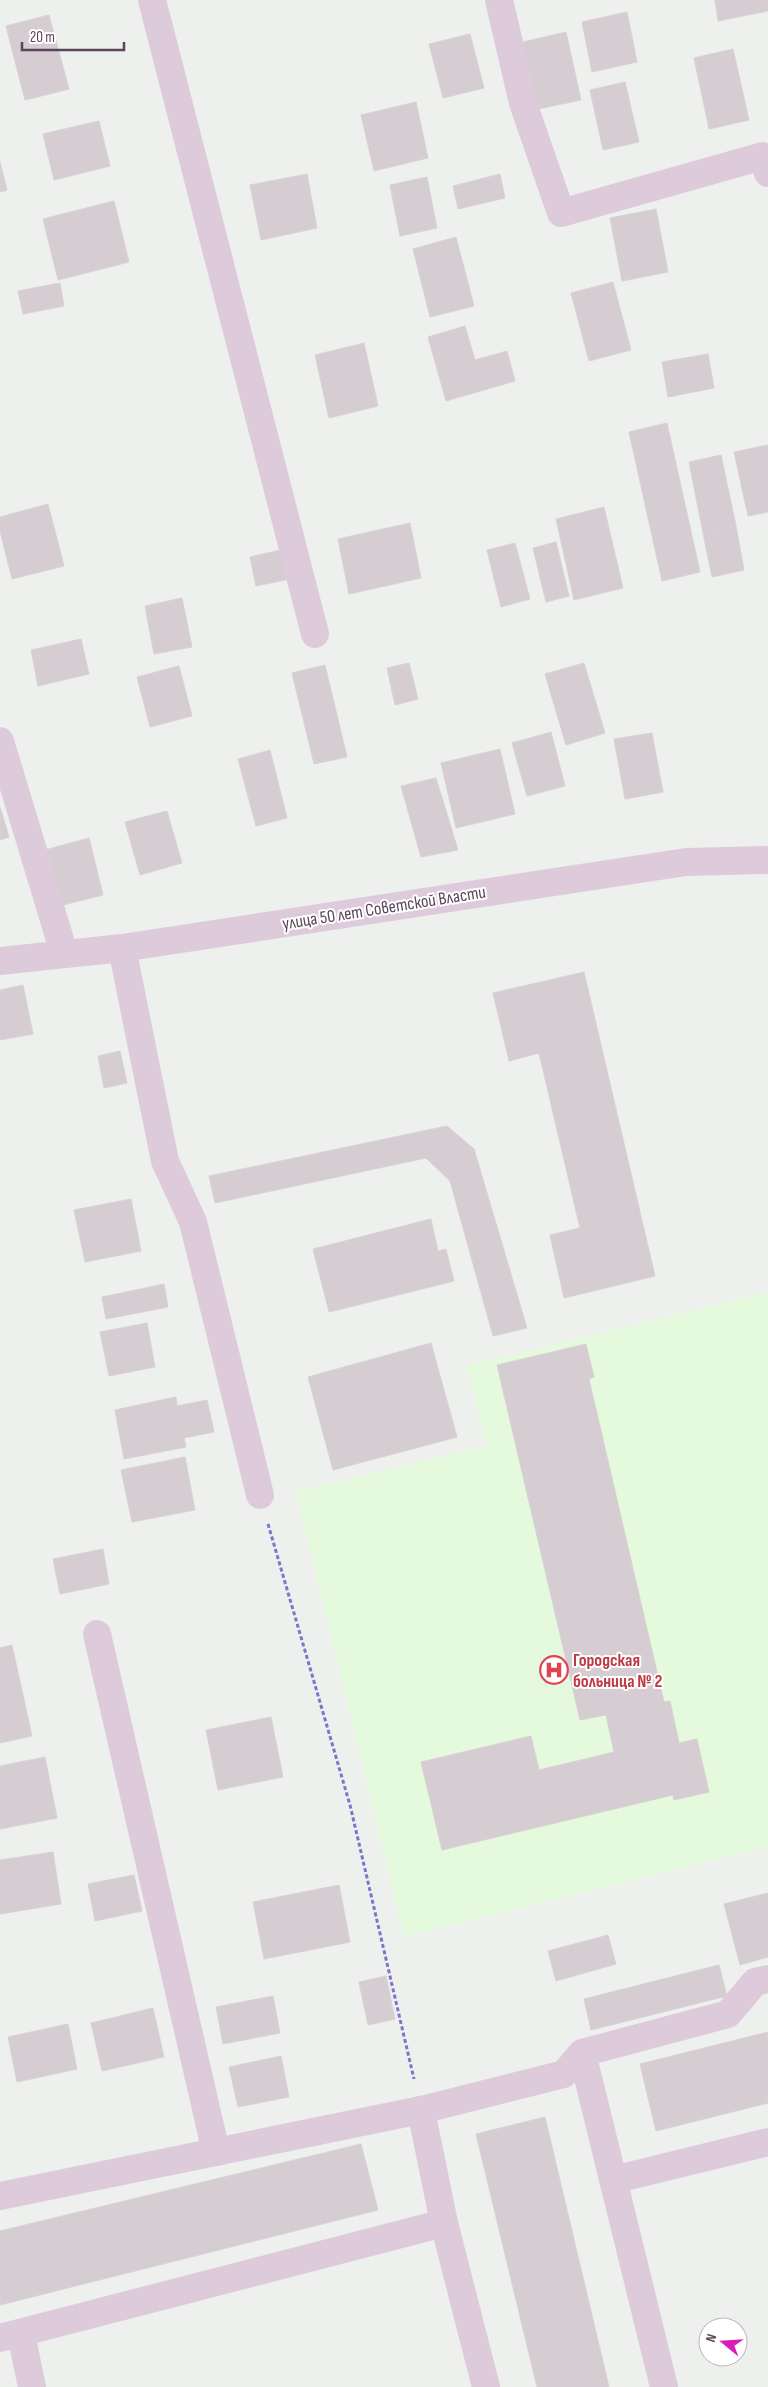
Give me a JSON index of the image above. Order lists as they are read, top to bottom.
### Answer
{
  "streets": {
    "street": ["улица 50 лет Советской Власти"]
  },
  "places": {
    "hospital": ["Городская больница № 2"]
  },
  "scale_bar": "20 m",
  "north": "left"
}
